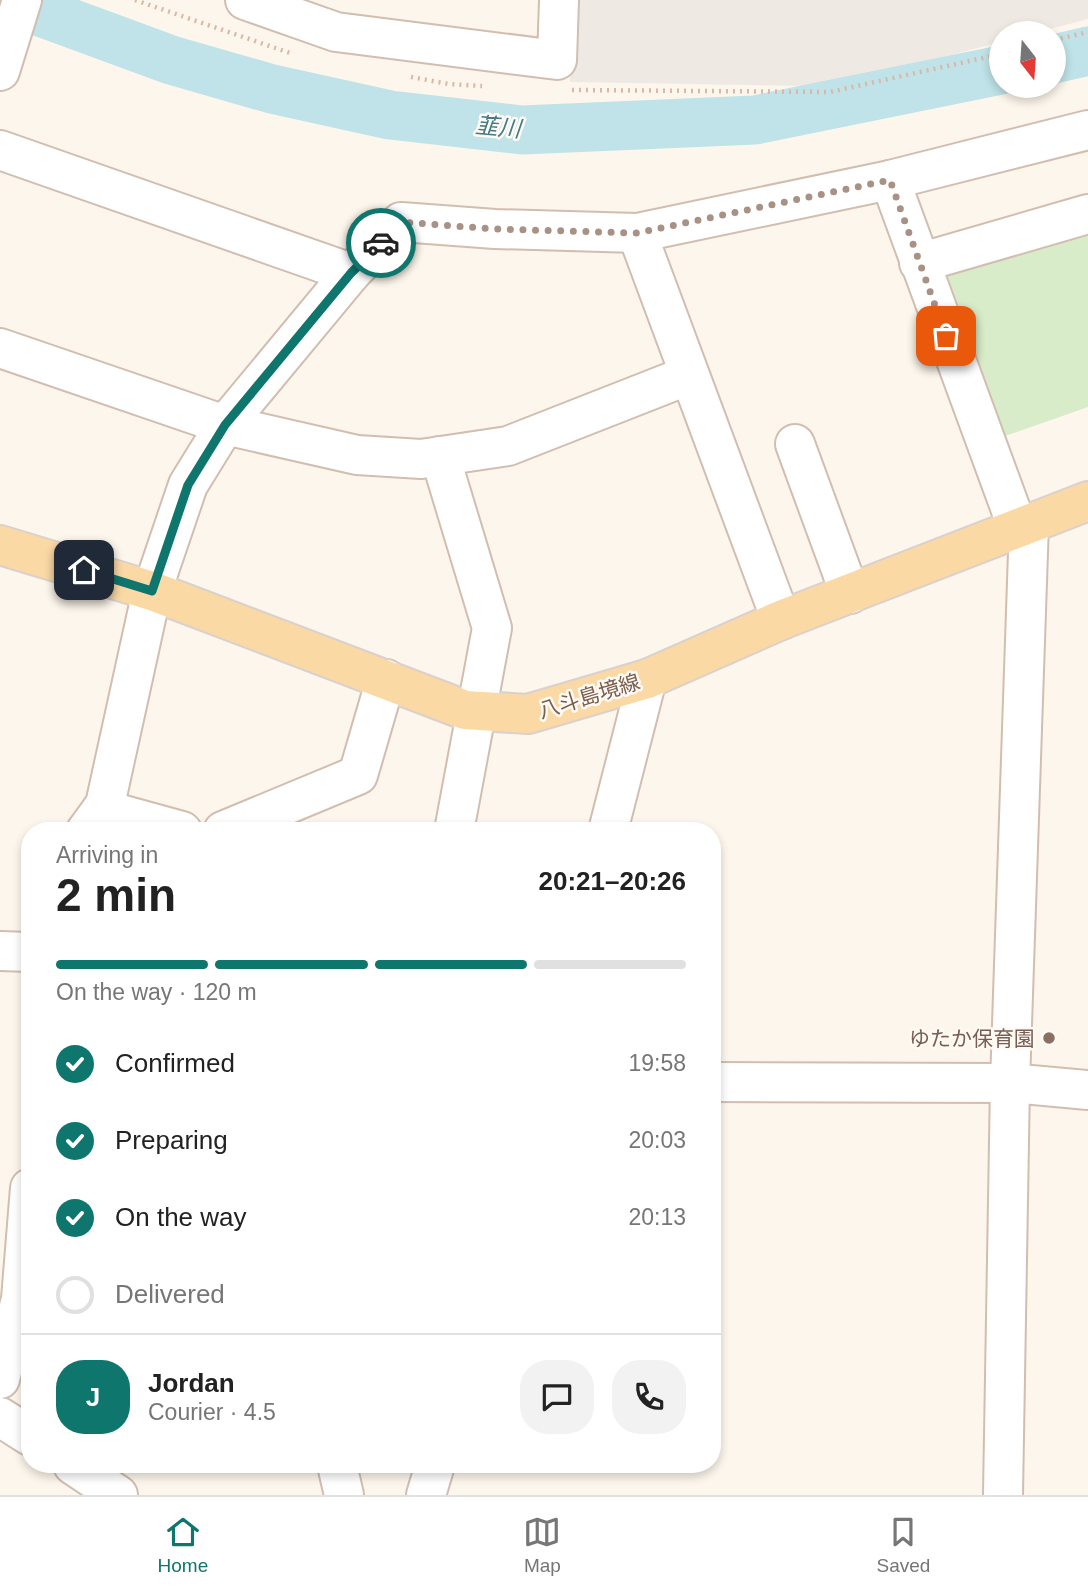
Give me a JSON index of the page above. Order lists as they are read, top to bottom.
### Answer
{
  "streets": {
    "main road": ["八斗島境線"]
  },
  "water": ["韮川"],
  "places": ["ゆたか保育園"],
  "north": "bottom",
  "page": {
    "heading": ["2 min", "Arriving in", "20:21–20:26"],
    "panel": ["Jordan", "Courier · 4.5"],
    "bar": "On the way · 120 m",
    "list": [
      ["Confirmed", "19:58"],
      ["Preparing", "20:03"],
      ["On the way", "20:13"],
      "Delivered"
    ],
    "round": "J",
    "tabs": ["Home", "Map", "Saved"]
  }
}
